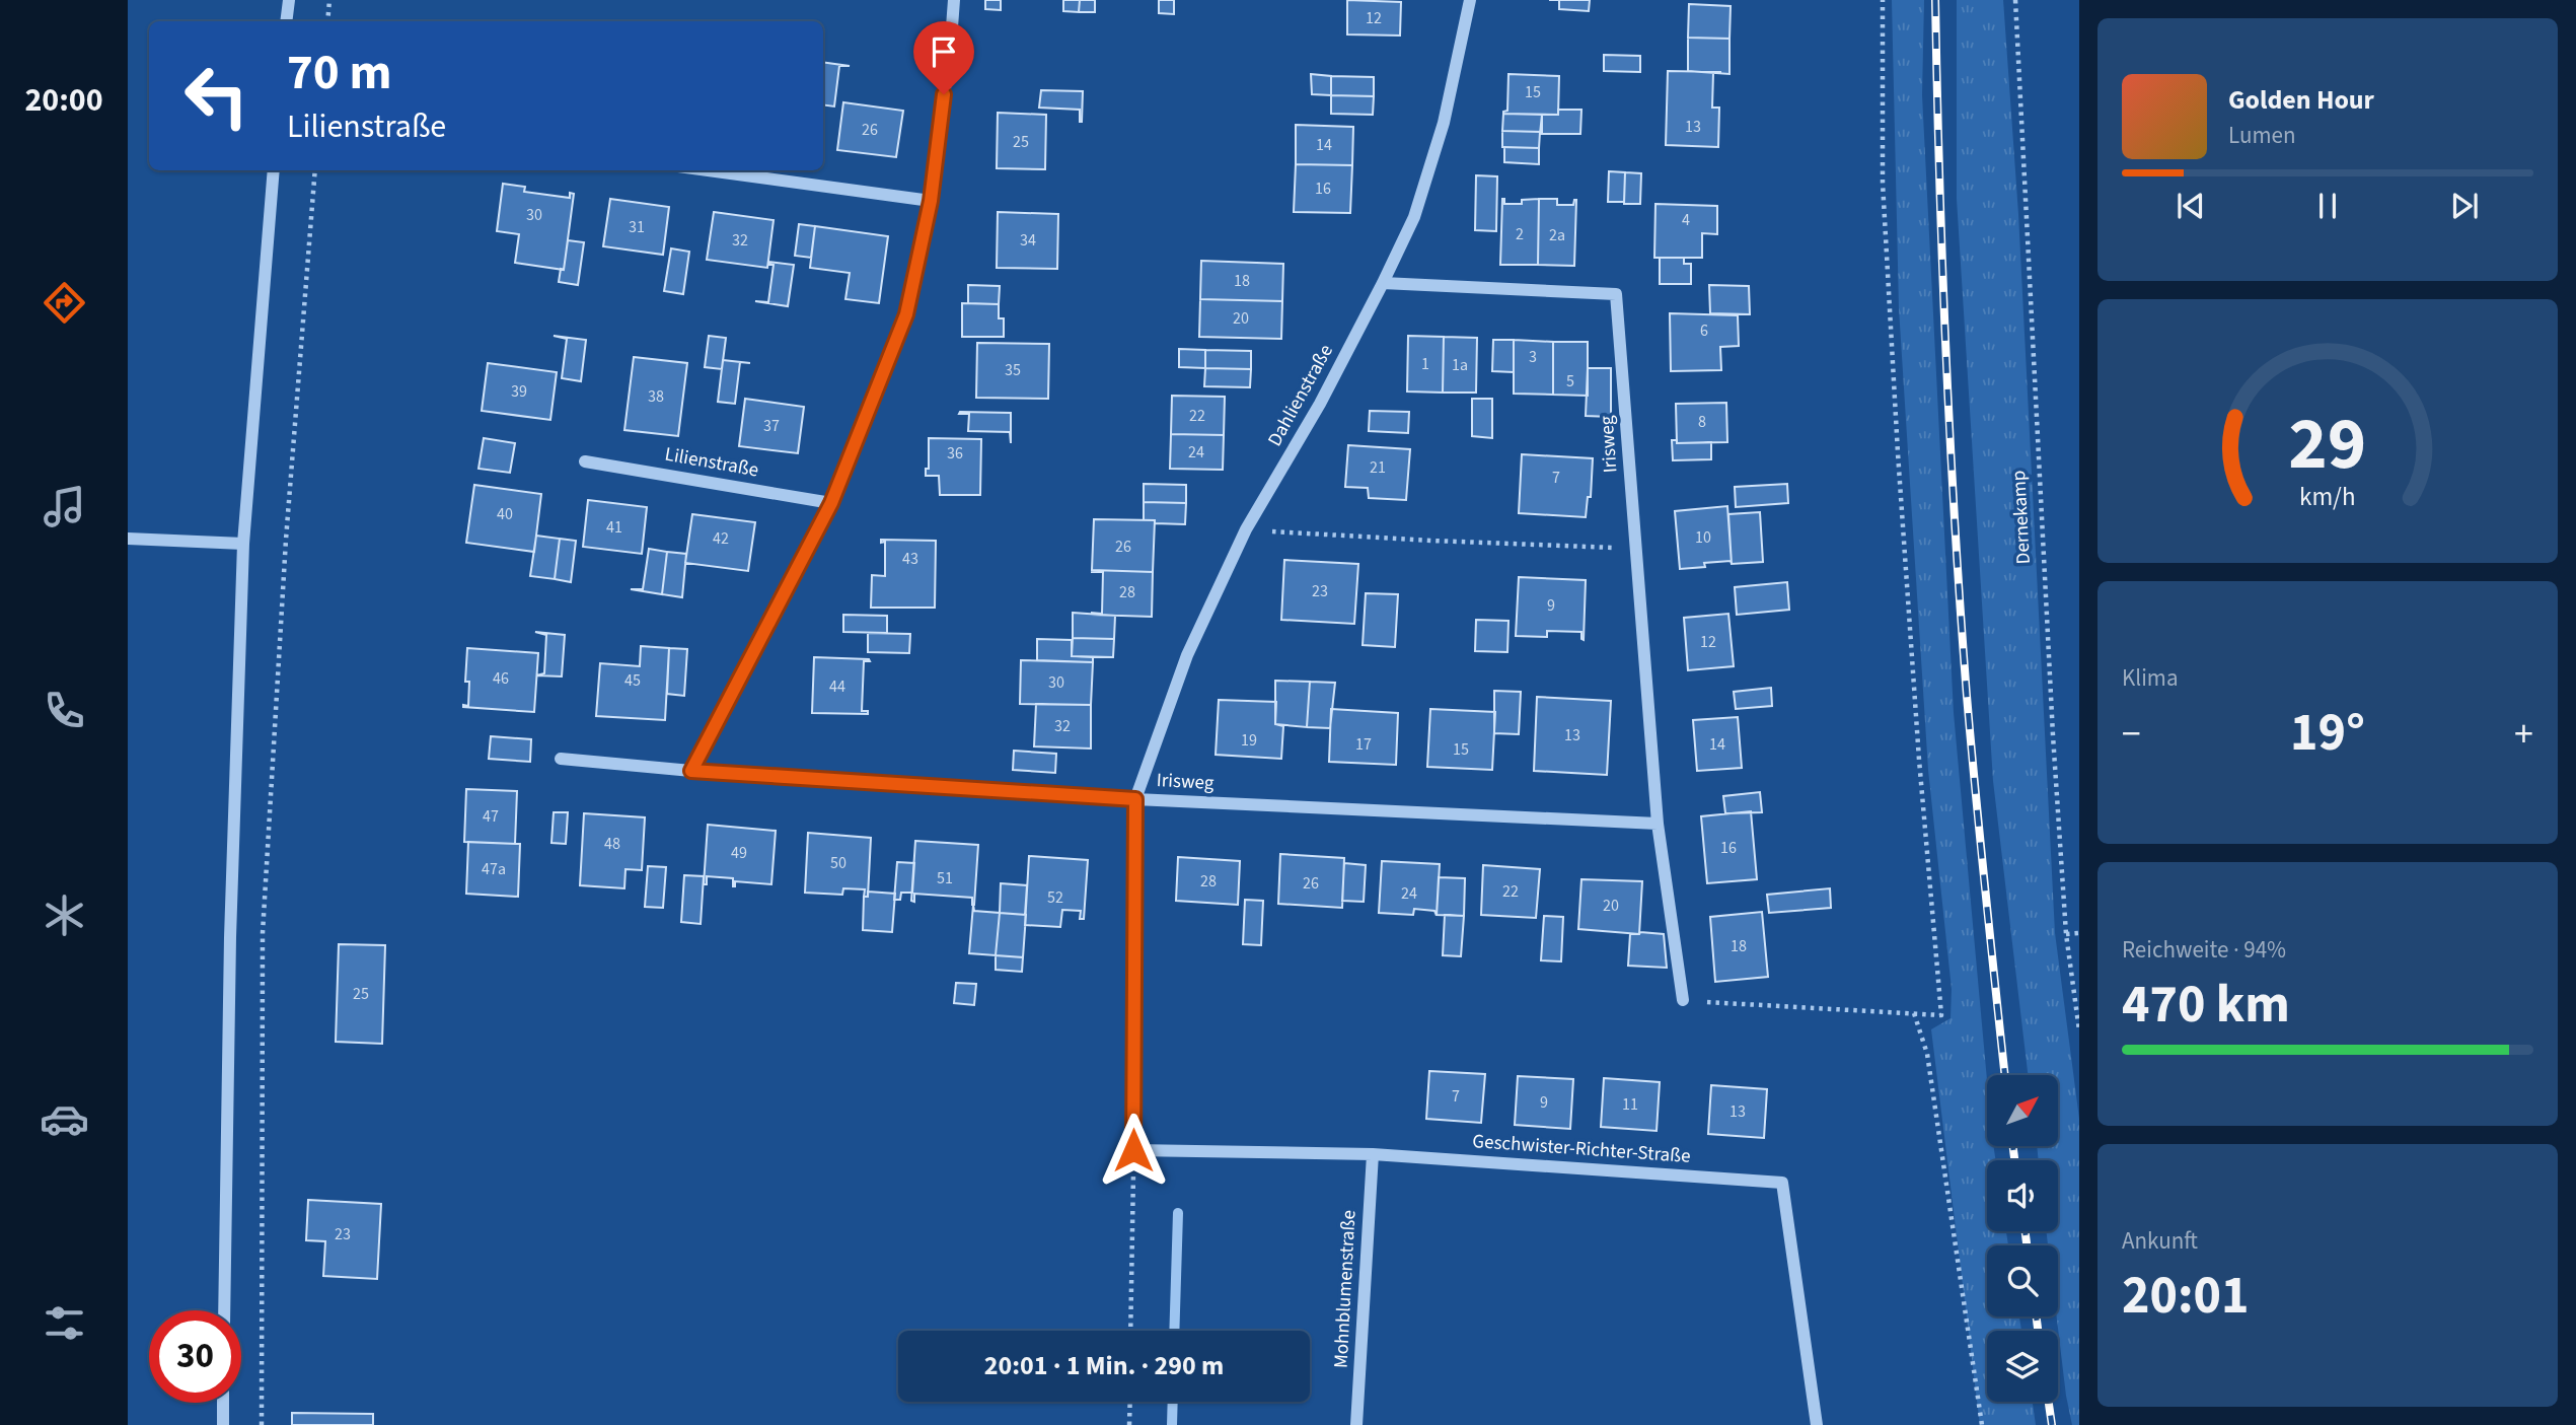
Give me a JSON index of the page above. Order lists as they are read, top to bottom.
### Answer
{
  "streets": {
    "street": [
      "Dahlienstraße",
      "Irisweg",
      "Lilienstraße",
      "Geschwister-Richter-Straße",
      "Mohnblumenstraße"
    ],
    "path": ["Dernekamp"]
  },
  "crossings": [
    ["Dahlienstraße", "Irisweg"],
    ["Dahlienstraße", "Geschwister-Richter-Straße"],
    ["Geschwister-Richter-Straße", "Mohnblumenstraße"]
  ],
  "house_numbers": [
    "12",
    "15",
    "13",
    "26",
    "25",
    "14",
    "16",
    "30",
    "4",
    "31",
    "2",
    "2a",
    "32",
    "34",
    "18",
    "20",
    "6",
    "3",
    "1",
    "1a",
    "35",
    "5",
    "39",
    "38",
    "22",
    "8",
    "37",
    "24",
    "36",
    "21",
    "7",
    "40",
    "41",
    "10",
    "42",
    "26",
    "43",
    "23",
    "28",
    "9",
    "12",
    "46",
    "45",
    "30",
    "44",
    "32",
    "13",
    "19",
    "17",
    "14",
    "15",
    "47",
    "48",
    "16",
    "49",
    "50",
    "47a",
    "51",
    "28",
    "26",
    "22",
    "24",
    "52",
    "20",
    "18",
    "25",
    "7",
    "9",
    "11",
    "13",
    "23"
  ],
  "north": "top right",
  "page": {
    "tabs": "20:00",
    "turn": ["70 m", "Lilienstraße"],
    "song": ["Golden Hour", "Lumen"],
    "tile": [
      "Klima",
      ["Reichweite · 94%", "470 km"],
      ["Ankunft", "20:01"]
    ],
    "heat": ["−", "19°", "+"],
    "limit": "30",
    "trip": "20:01 · 1 Min. · 290 m",
    "gauge": ["29", "km/h"]
  }
}
